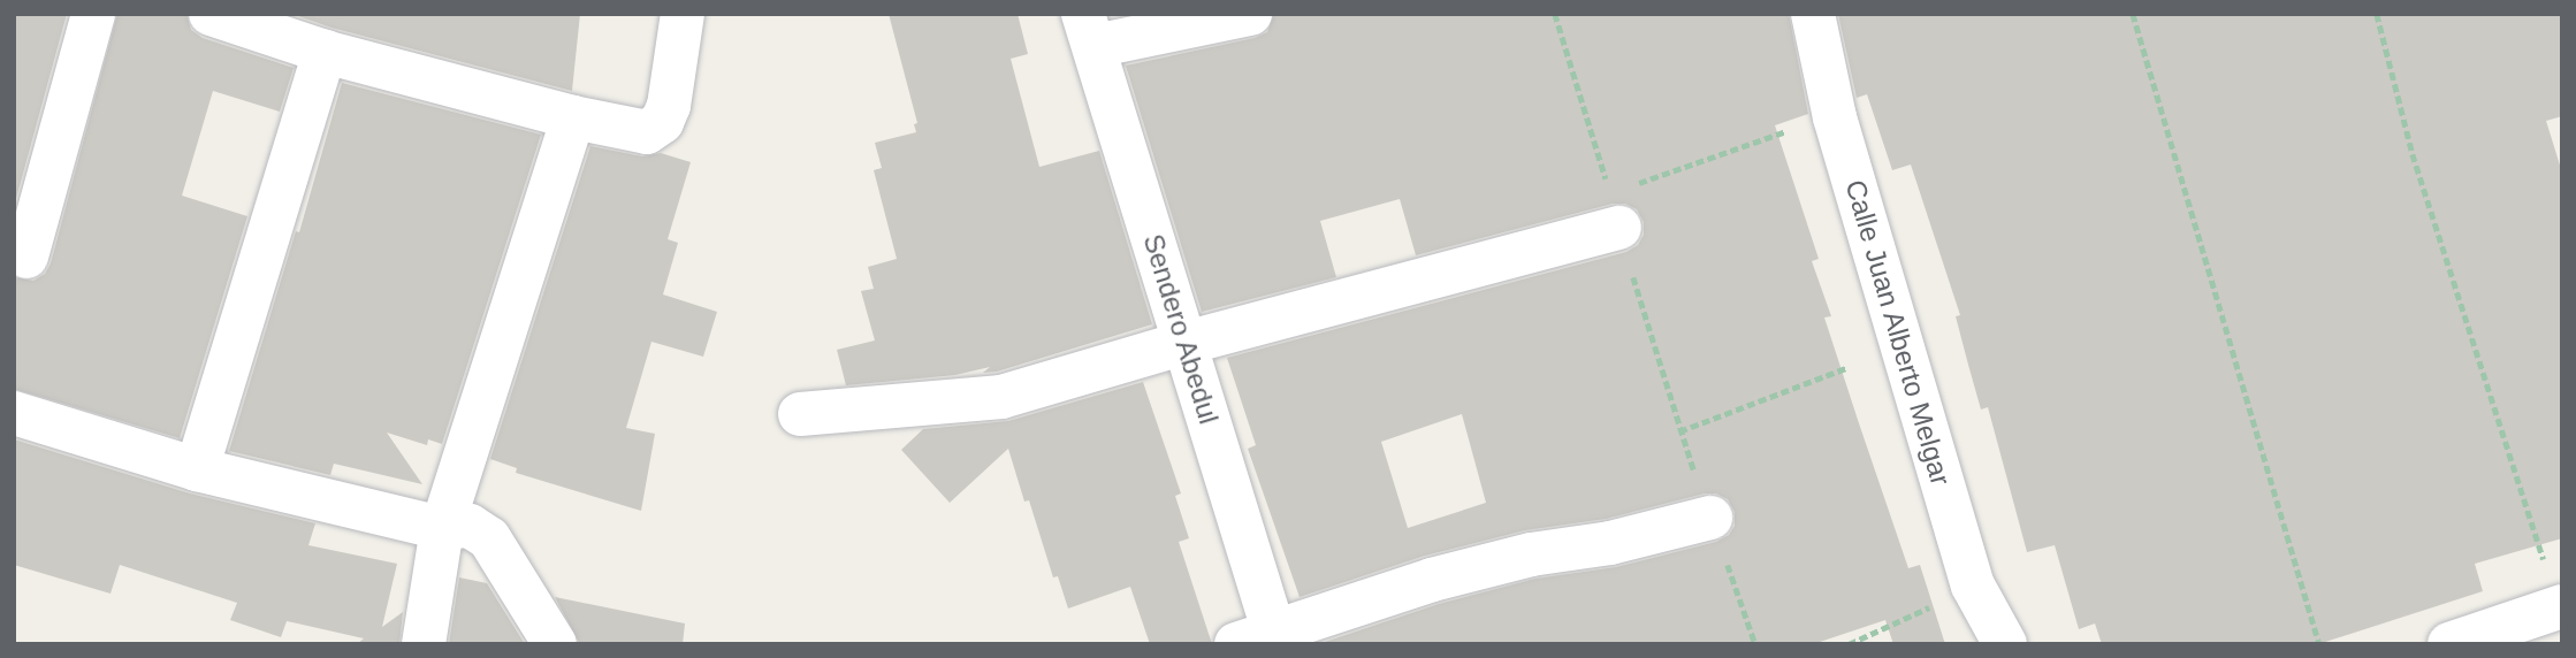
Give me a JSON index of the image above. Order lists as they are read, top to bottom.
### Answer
{
  "streets": {
    "street": ["Sendero Abedul", "Calle Juan Alberto Melgar"]
  }
}
